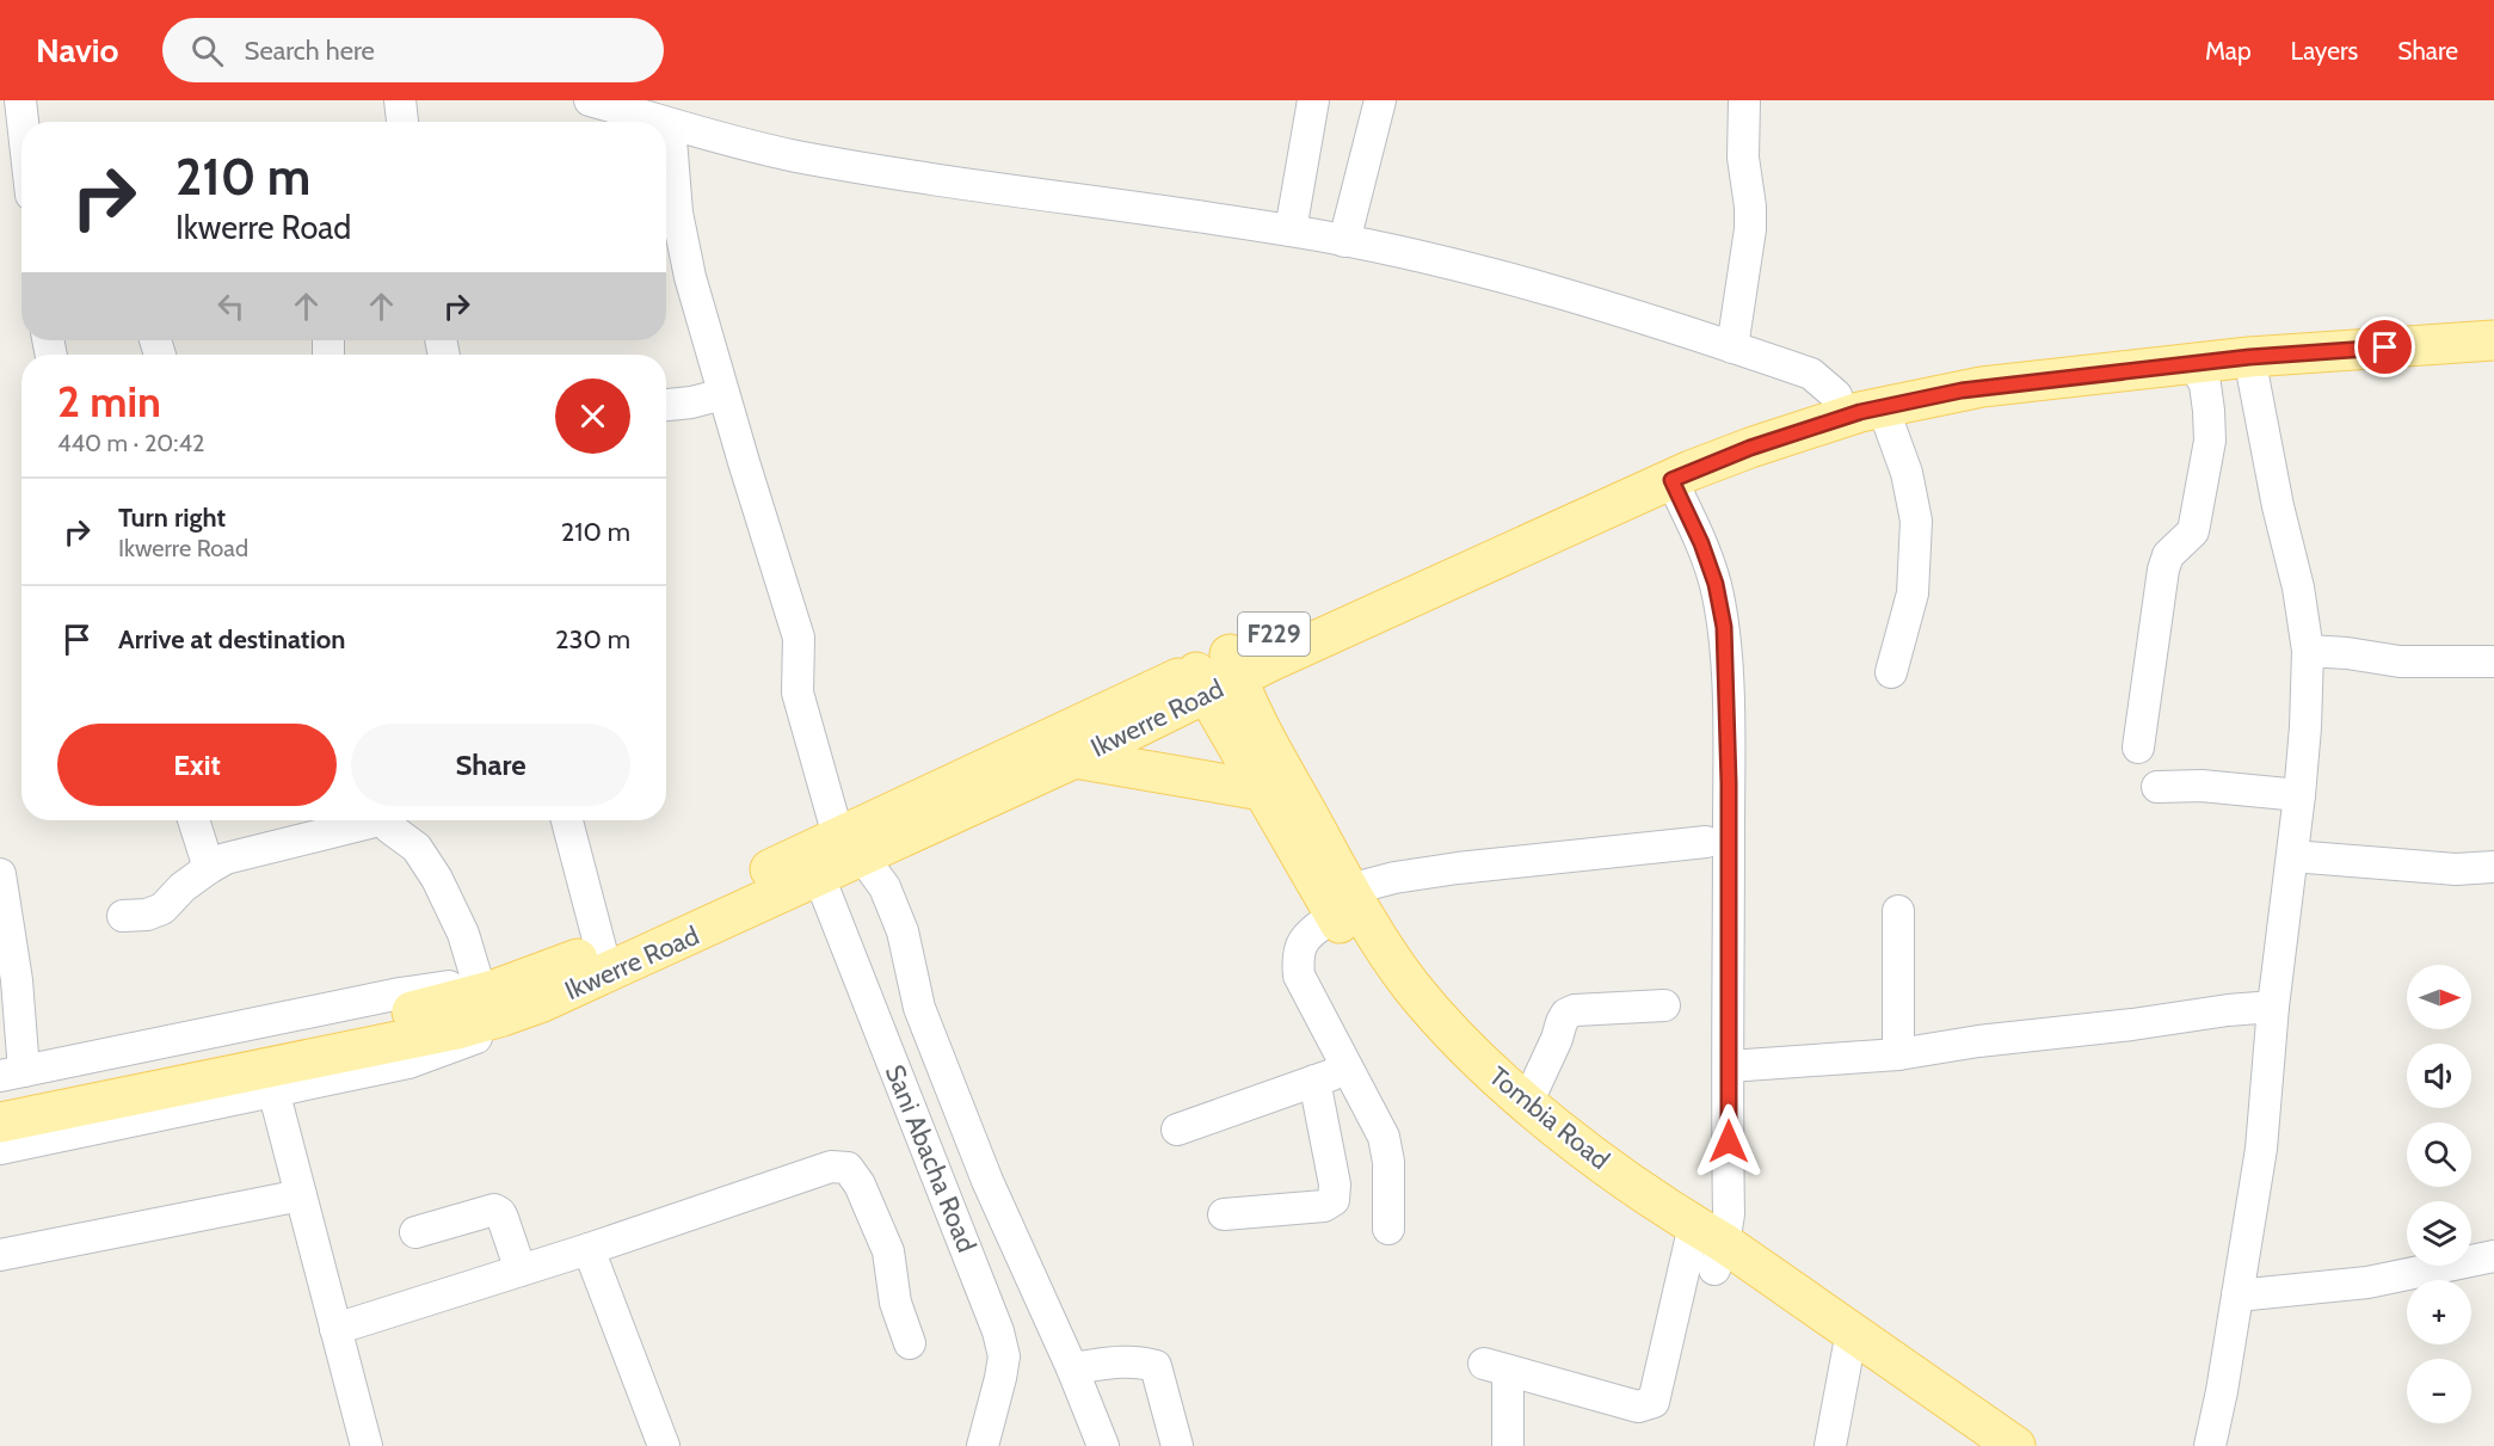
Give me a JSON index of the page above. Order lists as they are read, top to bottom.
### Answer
{
  "streets": {
    "main road": ["F229", "Ikwerre Road", "Tombia Road"],
    "street": ["Sani Abacha Road"]
  },
  "crossings": [
    ["Ikwerre Road", "Tombia Road"],
    ["Ikwerre Road", "Sani Abacha Road"]
  ],
  "north": "right",
  "page": {
    "header": "Navio",
    "search": "Search here",
    "nav": ["Map", "Layers", "Share"],
    "turn": ["210 m", "Ikwerre Road"],
    "heading": ["2 min", "440 m · 20:42"],
    "list": [
      {
        "name": "Turn right",
        "note": "Ikwerre Road",
        "value": "210 m"
      },
      {
        "name": "Arrive at destination",
        "value": "230 m"
      }
    ],
    "buttons": ["Exit", "Share"],
    "map_buttons": ["+", "−"]
  }
}
